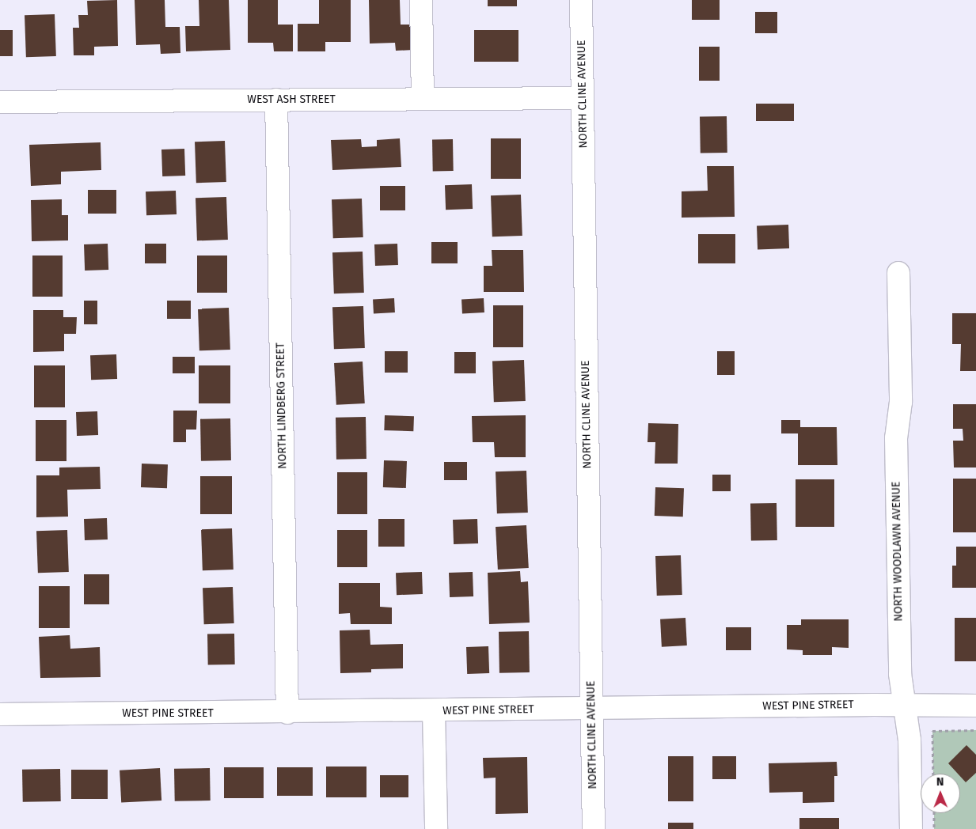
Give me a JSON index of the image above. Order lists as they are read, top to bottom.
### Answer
{
  "streets": {
    "street": [
      "NORTH CLINE AVENUE",
      "WEST ASH STREET",
      "NORTH LINDBERG STREET",
      "NORTH WOODLAWN AVENUE",
      "WEST PINE STREET"
    ]
  },
  "crossings": [
    ["NORTH CLINE AVENUE", "WEST ASH STREET"],
    ["NORTH CLINE AVENUE", "WEST PINE STREET"],
    ["WEST ASH STREET", "NORTH LINDBERG STREET"],
    ["NORTH LINDBERG STREET", "WEST PINE STREET"],
    ["NORTH WOODLAWN AVENUE", "WEST PINE STREET"]
  ],
  "north": "top"
}
